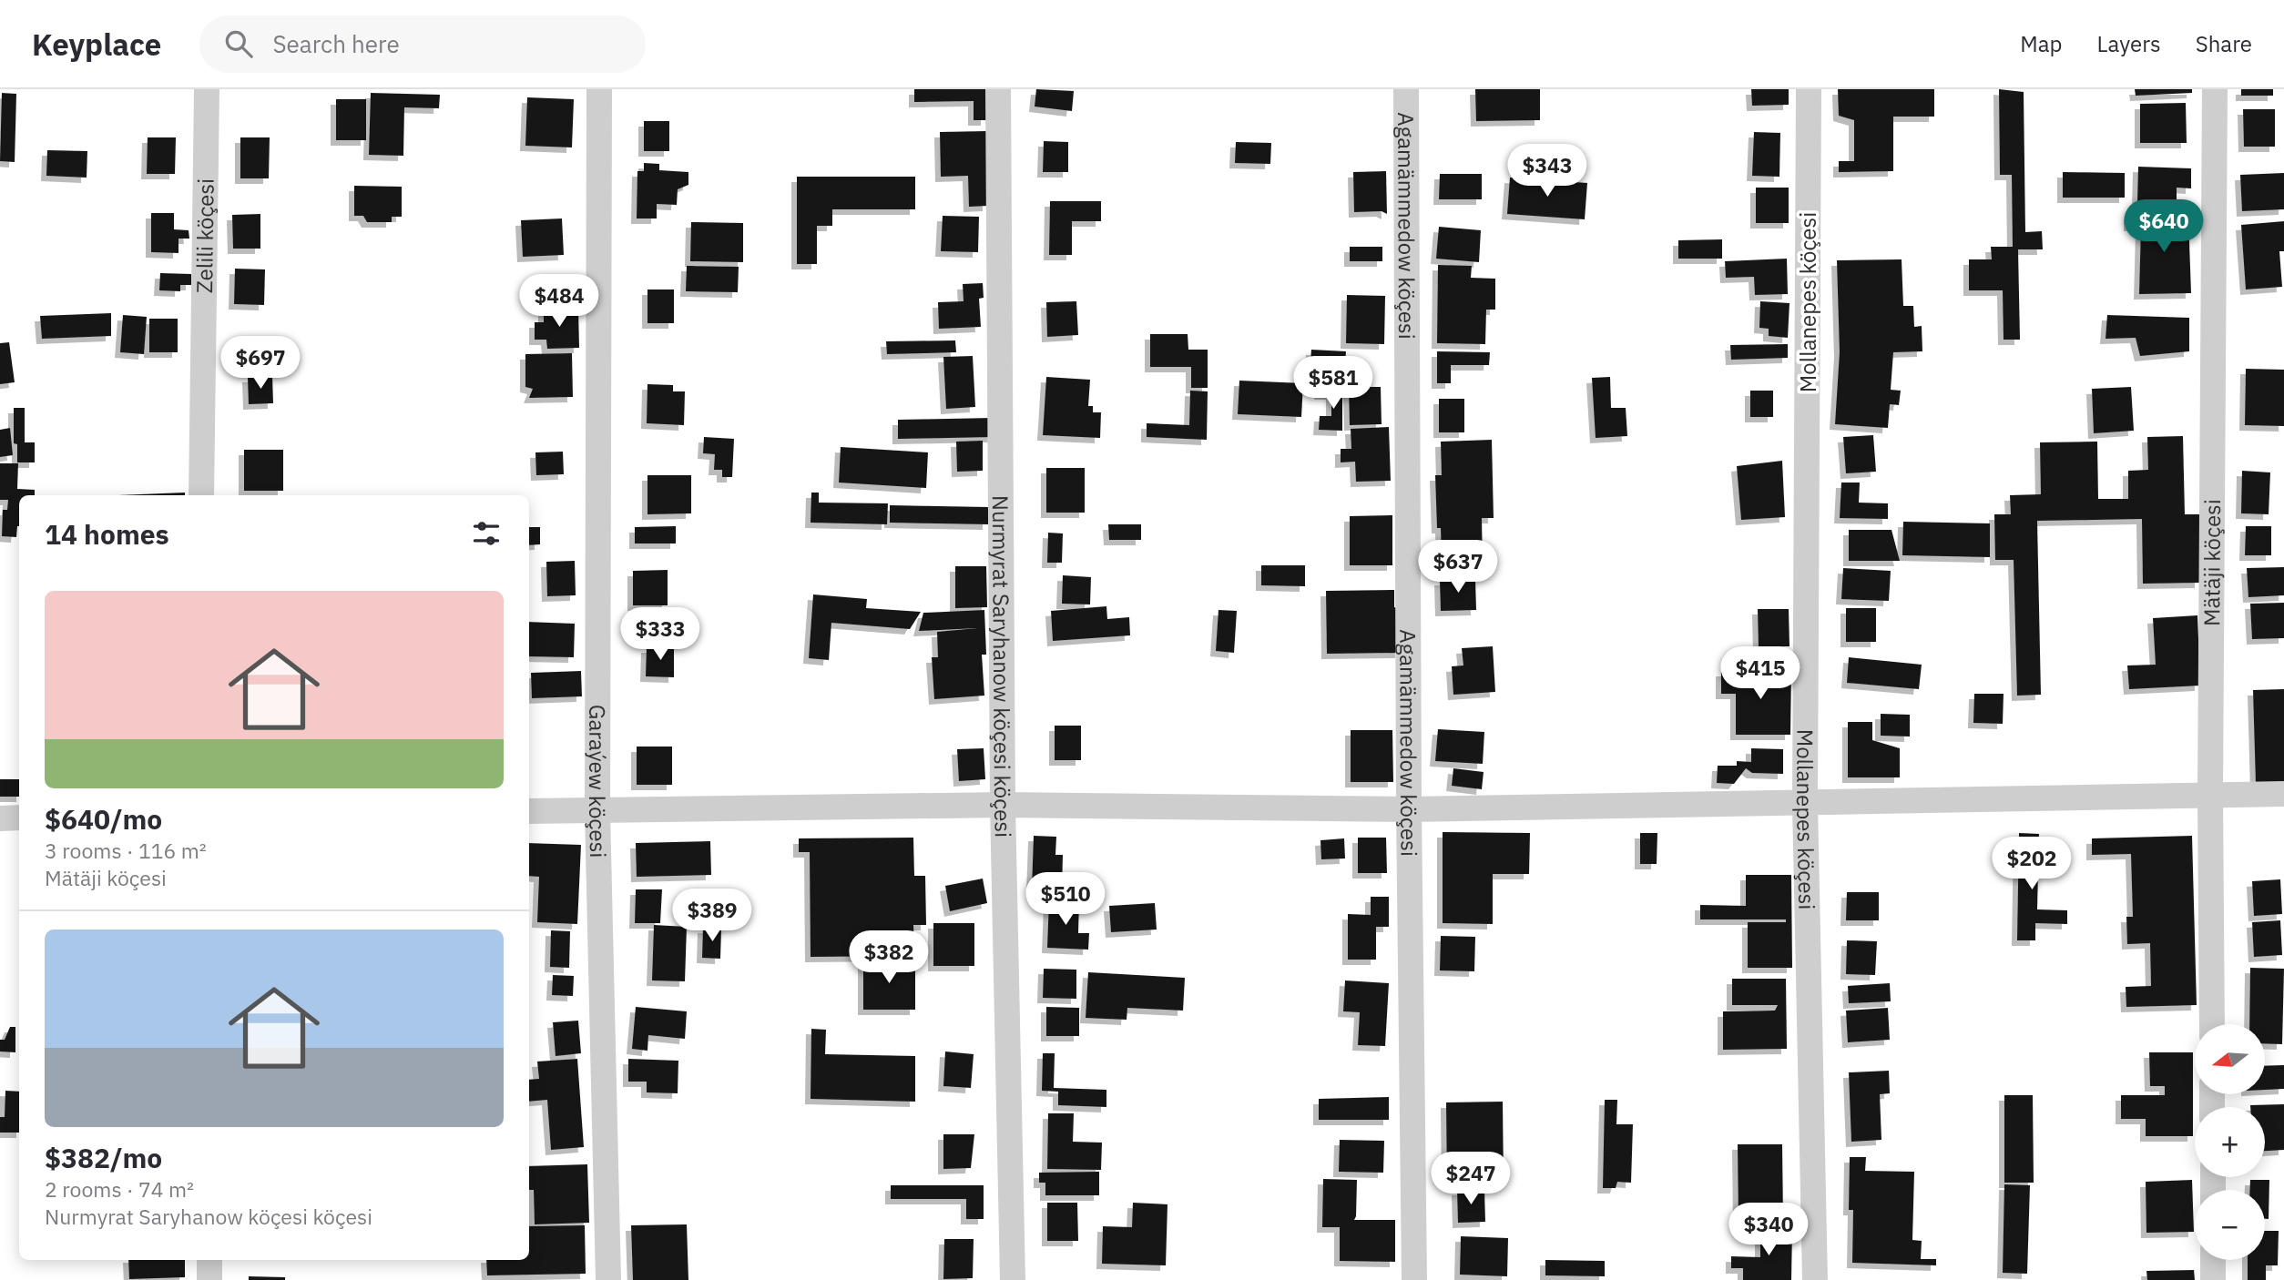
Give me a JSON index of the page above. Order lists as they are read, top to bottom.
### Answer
{
  "streets": {
    "street": [
      "Agamämmedow köçesi",
      "Zelili köçesi",
      "Mollanepes köçesi",
      "Mätäji köçesi",
      "Nurmyrat Saryhanow köçesi köçesi",
      "Garaýew köçesi"
    ]
  },
  "north": "left",
  "page": {
    "header": "Keyplace",
    "search": "Search here",
    "nav": ["Map", "Layers", "Share"],
    "price": [
      "$343",
      "$640",
      "$484",
      "$697",
      "$581",
      "$637",
      "$333",
      "$415",
      "$202",
      "$510",
      "$389",
      "$382",
      "$247",
      "$340"
    ],
    "heading": "14 homes",
    "list": [
      {
        "name": "$640/mo",
        "note": "3 rooms · 116 m² · Mätäji köçesi"
      },
      {
        "name": "$382/mo",
        "note": "2 rooms · 74 m² · Nurmyrat Saryhanow köçesi köçesi"
      }
    ],
    "map_buttons": ["+", "−"]
  }
}
